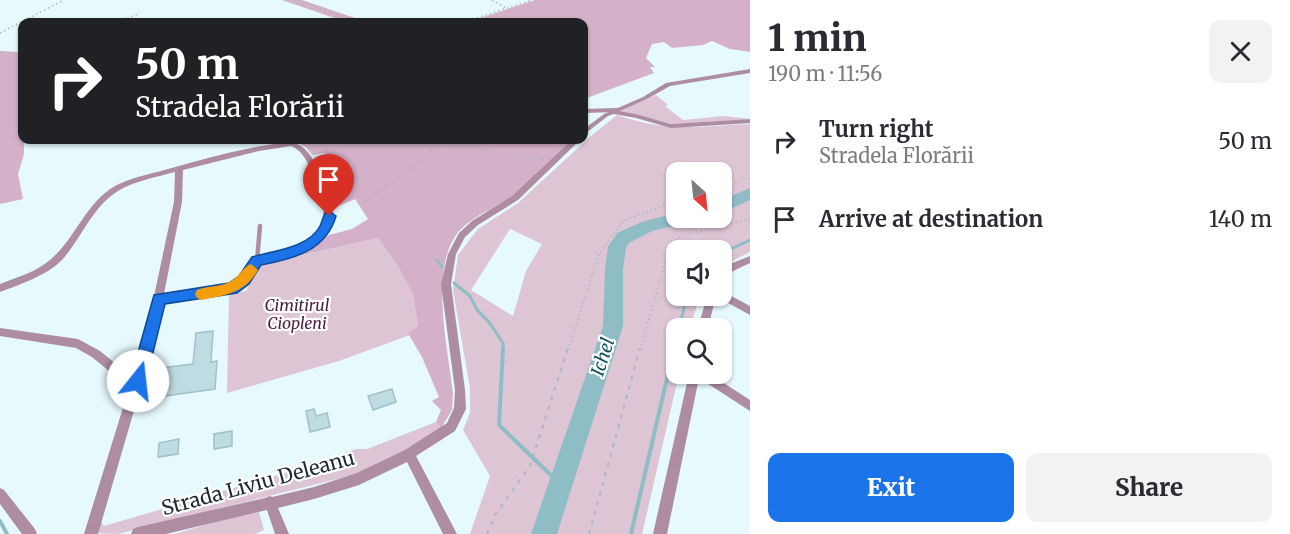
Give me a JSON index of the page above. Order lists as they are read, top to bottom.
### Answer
{
  "streets": {
    "street": ["Strada Liviu Deleanu"]
  },
  "water": ["Ichel"],
  "parks": ["Cimitirul Ciopleni"],
  "north": "bottom right",
  "page": {
    "heading": ["1 min", "190 m · 11:56"],
    "turn": ["50 m", "Stradela Florării"],
    "list": [
      {
        "name": "Turn right",
        "note": "Stradela Florării",
        "value": "50 m"
      },
      {
        "name": "Arrive at destination",
        "value": "140 m"
      }
    ],
    "buttons": ["Exit", "Share"]
  }
}
